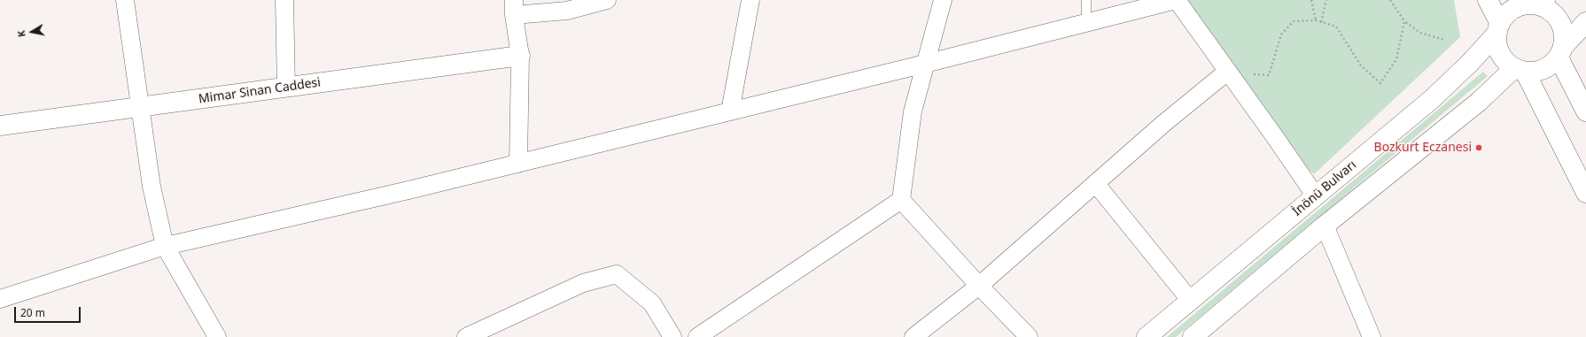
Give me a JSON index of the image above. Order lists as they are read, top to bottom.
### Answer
{
  "streets": {
    "main road": ["Mimar Sinan Caddesi", "İnönü Bulvarı"]
  },
  "places": ["Bozkurt Eczanesi"],
  "scale_bar": "20 m",
  "north": "left"
}
